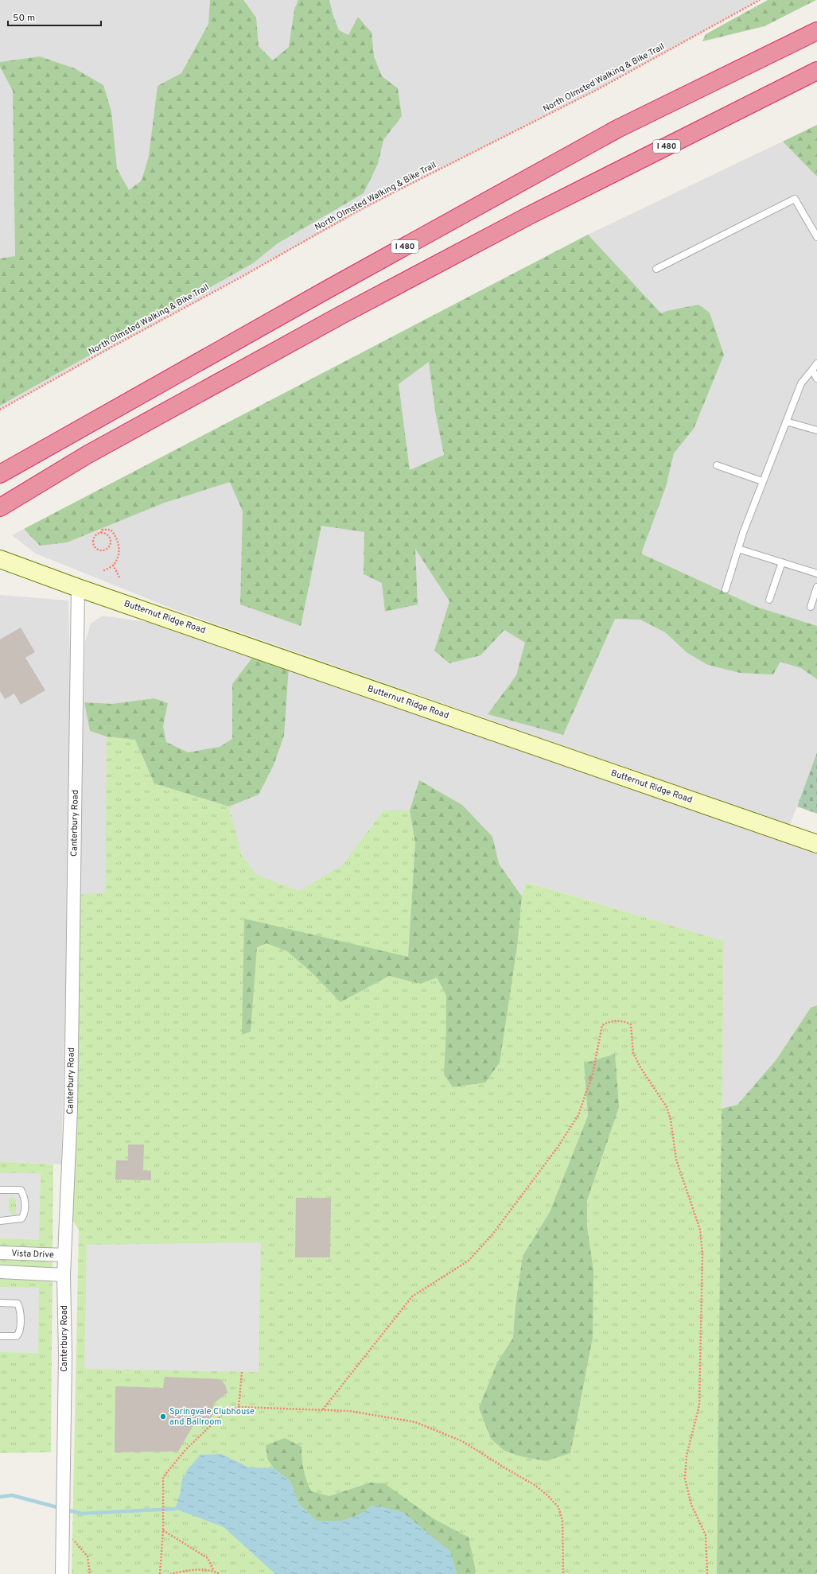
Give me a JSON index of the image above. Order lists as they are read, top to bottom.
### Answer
{
  "streets": {
    "highway": ["I 480"],
    "street": ["Butternut Ridge Road", "Canterbury Road", "Vista Drive"],
    "path": ["North Olmsted Walking & Bike Trail"]
  },
  "crossings": [
    ["Butternut Ridge Road", "Canterbury Road"],
    ["Canterbury Road", "Vista Drive"]
  ],
  "places": ["Springvale Clubhouse and Ballroom"],
  "scale_bar": "50 m"
}
